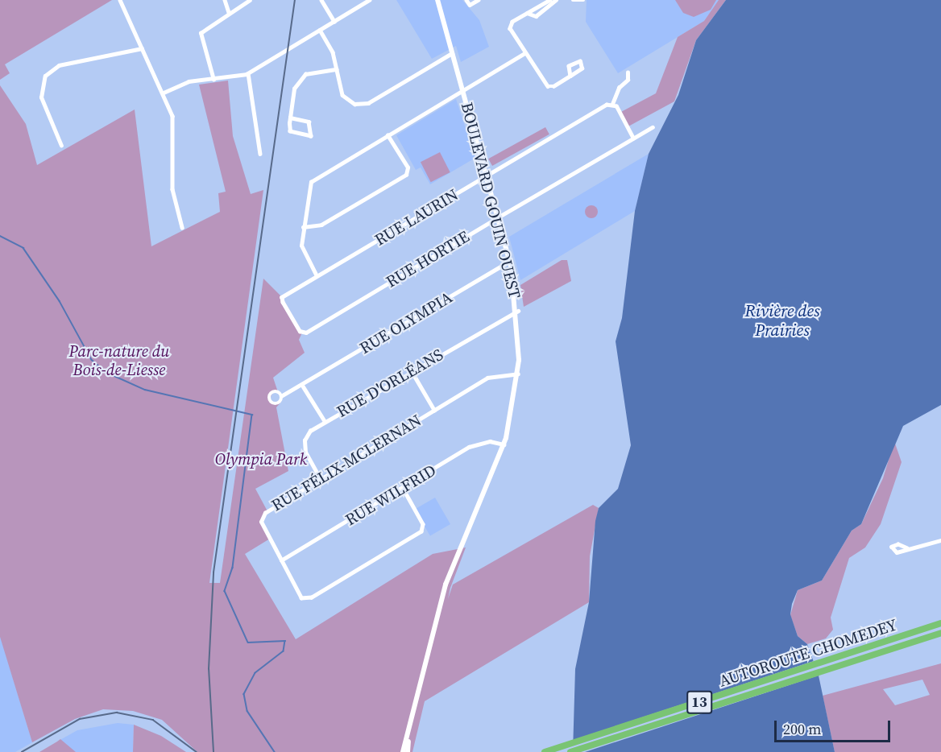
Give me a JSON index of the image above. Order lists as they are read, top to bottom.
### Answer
{
  "streets": {
    "highway": ["AUTOROUTE CHOMEDEY", "13"],
    "main road": ["BOULEVARD GOUIN OUEST"],
    "street": [
      "RUE LAURIN",
      "RUE HORTIE",
      "RUE OLYMPIA",
      "RUE D'ORLÉANS",
      "RUE FÉLIX-MCLERNAN",
      "RUE WILFRID"
    ]
  },
  "crossings": [
    ["BOULEVARD GOUIN OUEST", "RUE LAURIN"],
    ["BOULEVARD GOUIN OUEST", "RUE HORTIE"],
    ["BOULEVARD GOUIN OUEST", "RUE OLYMPIA"],
    ["BOULEVARD GOUIN OUEST", "RUE D'ORLÉANS"],
    ["BOULEVARD GOUIN OUEST", "RUE FÉLIX-MCLERNAN"],
    ["BOULEVARD GOUIN OUEST", "RUE WILFRID"],
    ["RUE LAURIN", "RUE HORTIE"],
    ["RUE D'ORLÉANS", "RUE FÉLIX-MCLERNAN"],
    ["RUE FÉLIX-MCLERNAN", "RUE WILFRID"]
  ],
  "water": ["Rivière des Prairies"],
  "parks": ["Parc-nature du Bois-de-Liesse", "Olympia Park"],
  "scale_bar": "200 m"
}
